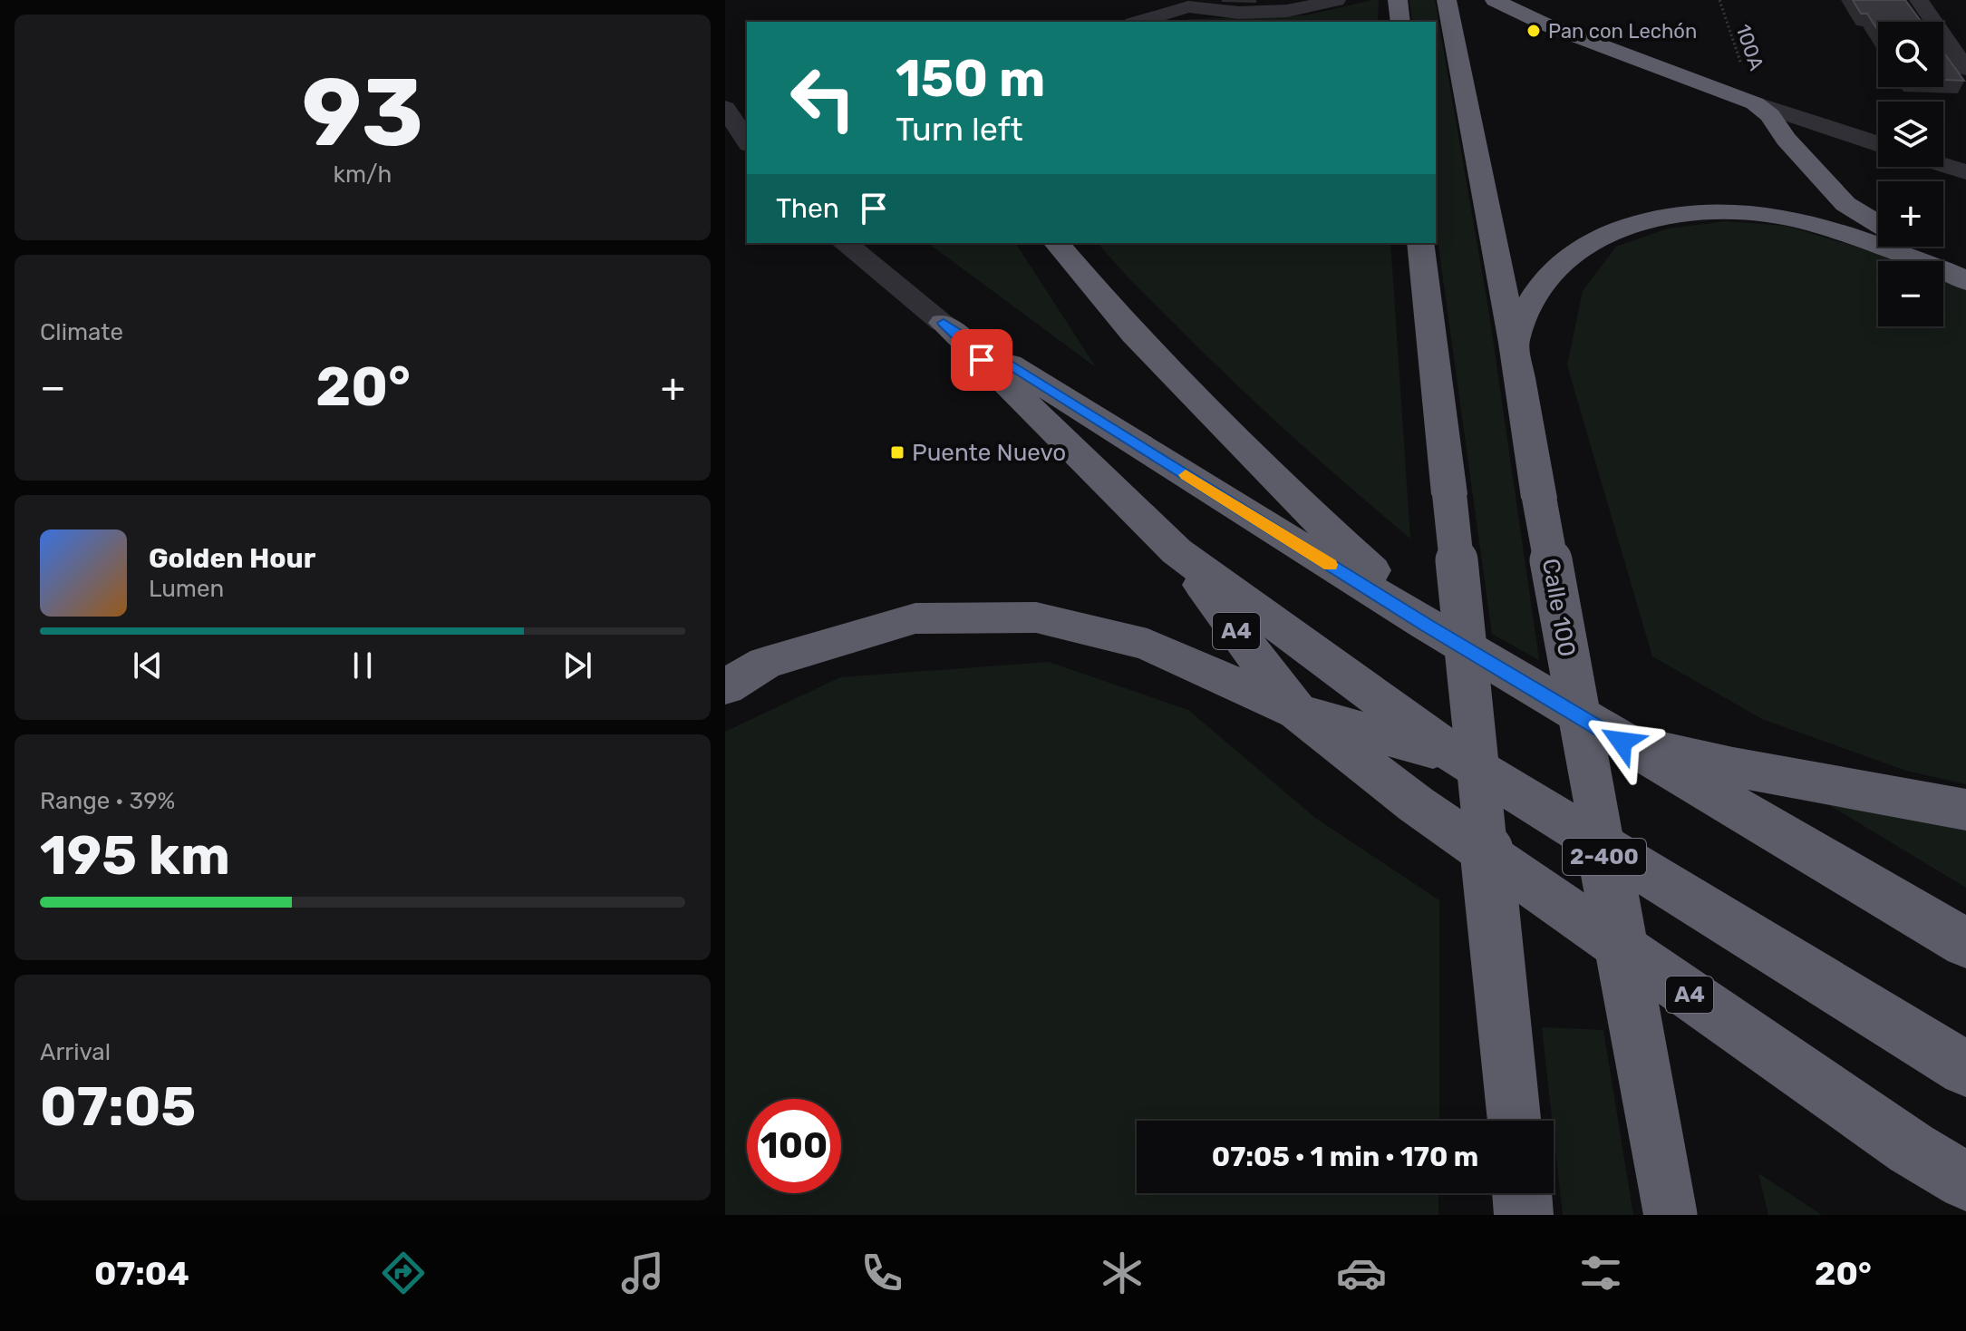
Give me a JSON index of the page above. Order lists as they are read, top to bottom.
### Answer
{
  "streets": {
    "highway": ["Calle 100", "A4", "2-400"],
    "path": ["100A"]
  },
  "places": {
    "other": ["Pan con Lechón"],
    "transit": ["Puente Nuevo"]
  },
  "page": {
    "tile": [
      ["93", "km/h"],
      "Climate",
      ["Range · 39%", "195 km"],
      ["Arrival", "07:05"]
    ],
    "map_buttons": ["+", "−"],
    "turn": ["150 m", "Turn left"],
    "then": "Then",
    "heat": ["−", "20°", "+"],
    "song": ["Golden Hour", "Lumen"],
    "limit": "100",
    "trip": "07:05 · 1 min · 170 m",
    "tabs": ["07:04", "20°"]
  }
}
